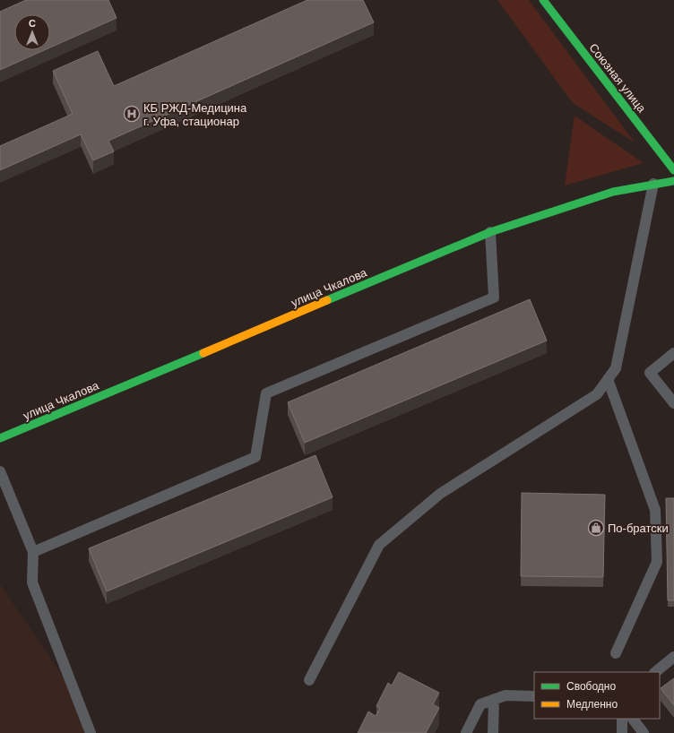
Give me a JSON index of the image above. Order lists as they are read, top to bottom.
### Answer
{
  "streets": {
    "street": ["Союзная улица", "улица Чкалова"]
  },
  "places": {
    "hospital": ["КБ РЖД-Медицина г. Уфа, стационар"],
    "shop": ["По-братски"]
  },
  "legend": ["Свободно", "Медленно"],
  "north": "top"
}
